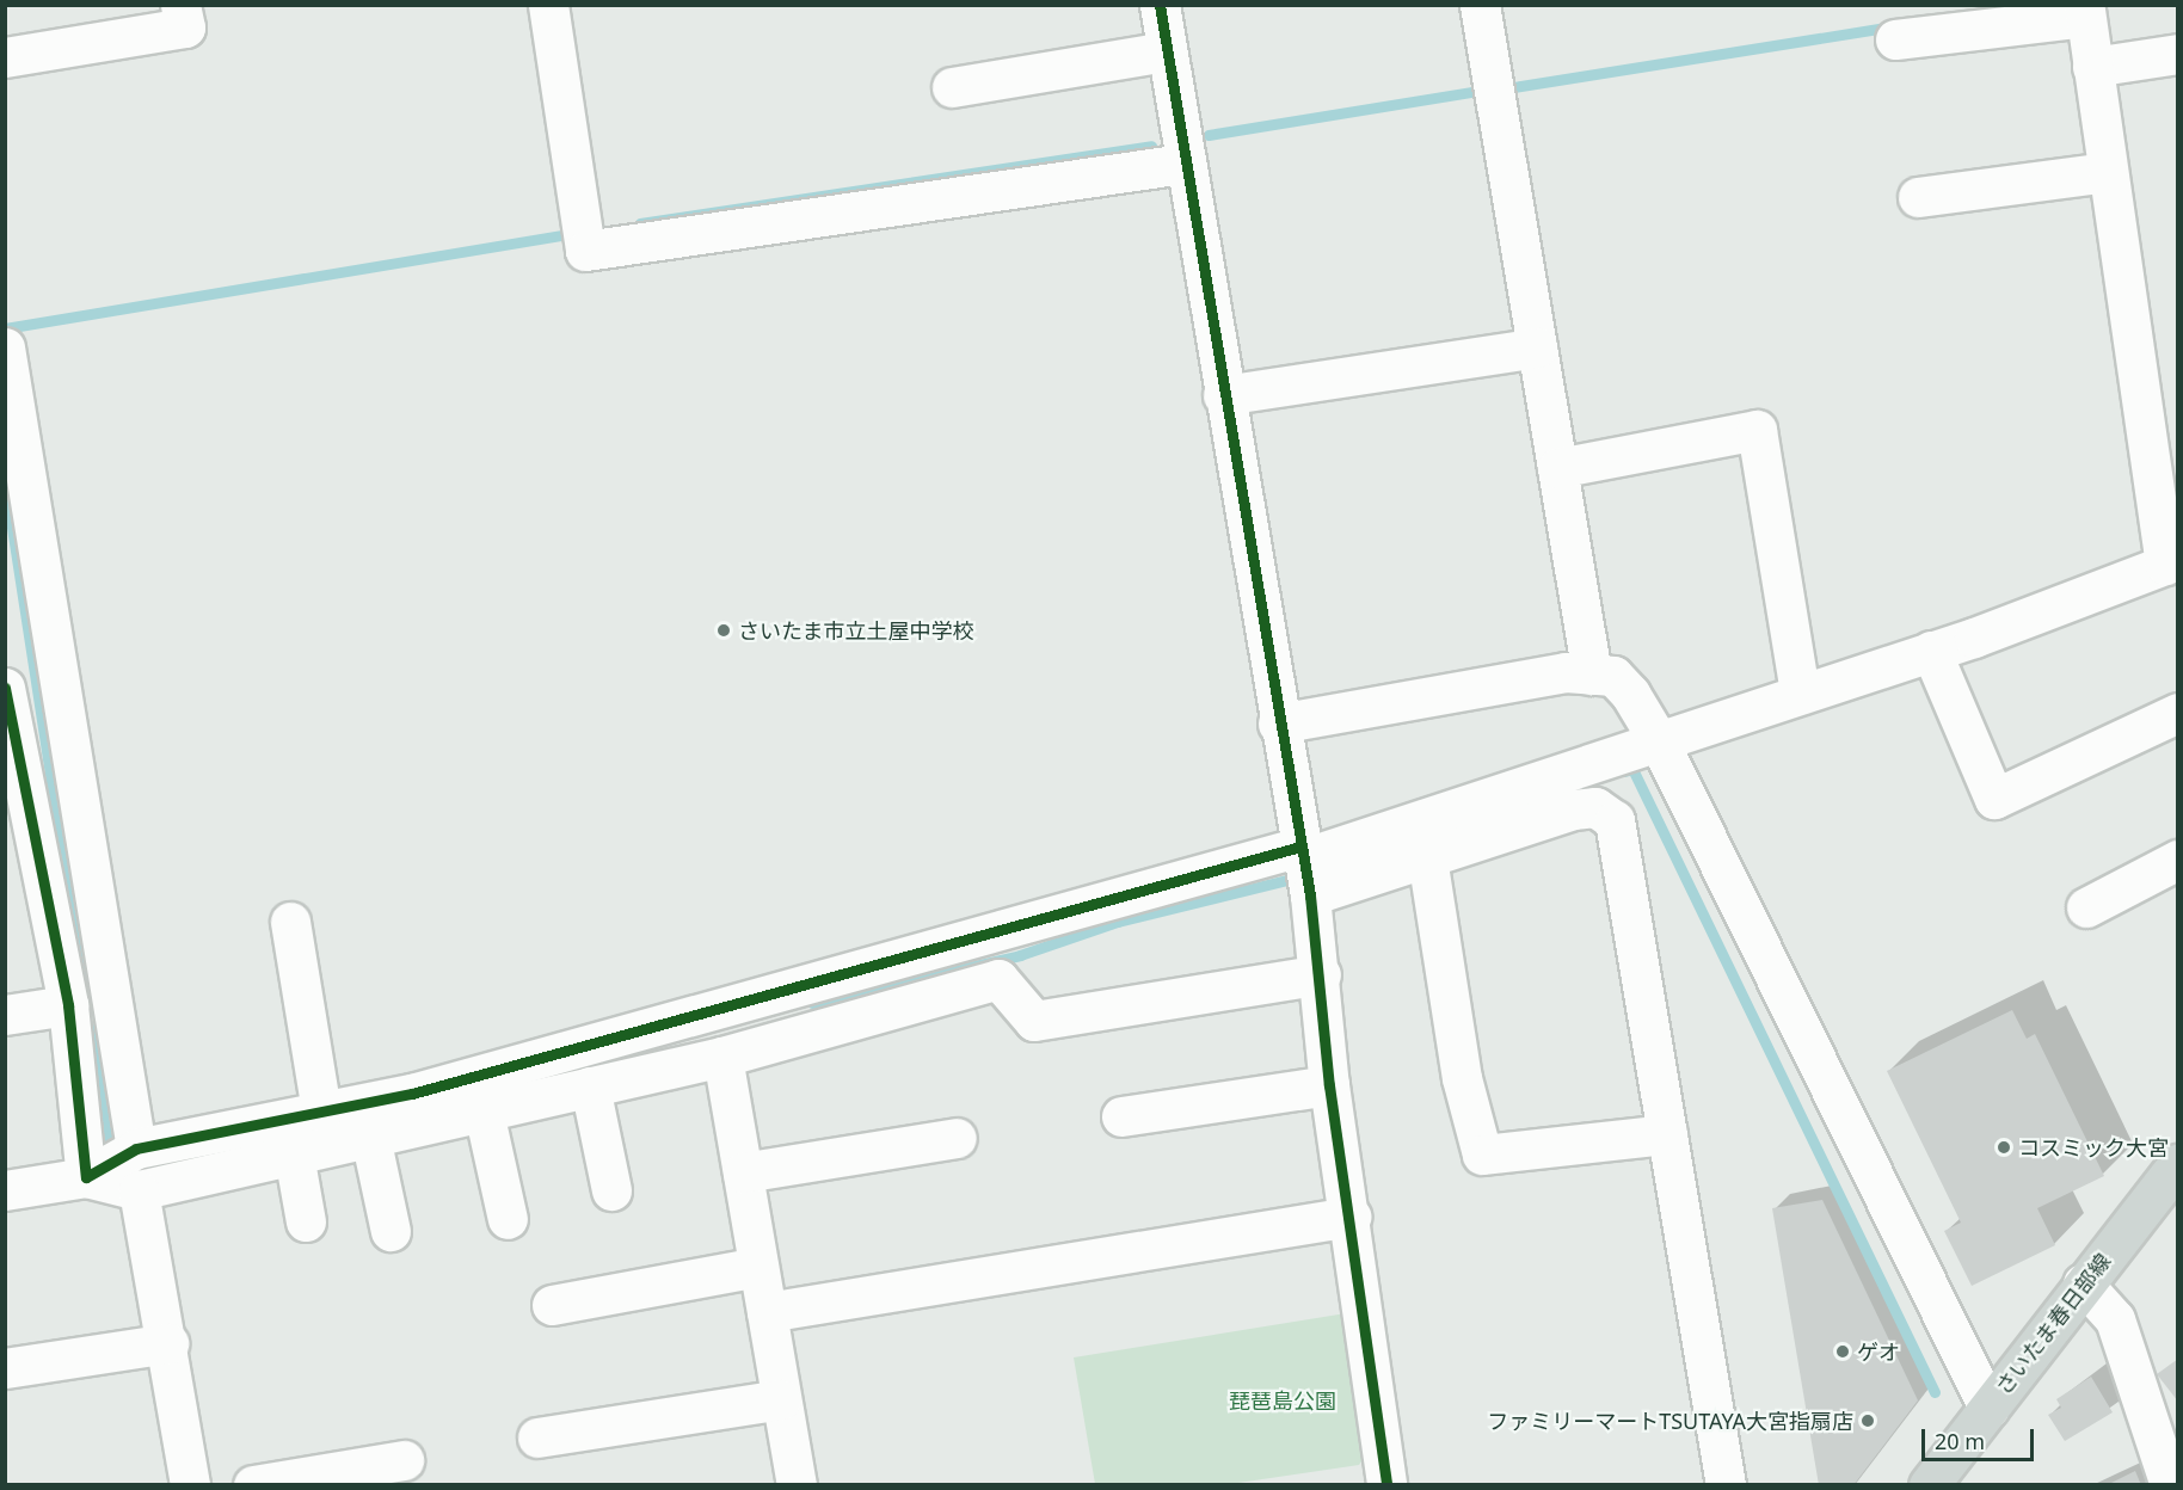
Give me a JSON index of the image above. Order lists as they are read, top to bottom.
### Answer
{
  "streets": {
    "main road": ["さいたま春日部線"]
  },
  "parks": ["琵琶島公園"],
  "places": [
    "さいたま市立土屋中学校",
    "コスミック大宮",
    "ゲオ",
    "ファミリーマートTSUTAYA大宮指扇店"
  ],
  "scale_bar": "20 m"
}
